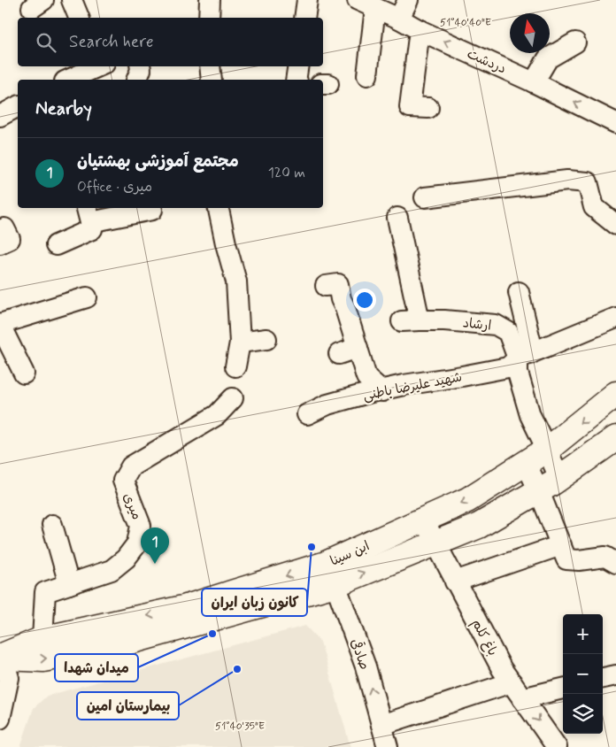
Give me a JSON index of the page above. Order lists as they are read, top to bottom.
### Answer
{
  "streets": {
    "main road": ["ابن سینا"],
    "street": [
      "دردشت",
      "ارشاد",
      "شهید علیرضا باطنی",
      "میری",
      "باغ کلم",
      "صادقی"
    ]
  },
  "crossings": [
    ["ارشاد", "شهید علیرضا باطنی"],
    ["ارشاد", "ابن سینا"],
    ["میری", "ابن سینا"],
    ["ابن سینا", "باغ کلم"],
    ["ابن سینا", "صادقی"]
  ],
  "one_way": ["دردشت", "صادقی"],
  "places": ["کانون زبان ایران", "میدان شهدا", "بیمارستان امین"],
  "north": "top",
  "page": {
    "search": "Search here",
    "heading": "Nearby",
    "list": [
      {
        "mark": "1",
        "name": "مجتمع آموزشی بهشتیان",
        "note": "Office · میری",
        "value": "120 m"
      }
    ],
    "pins": "1",
    "map_buttons": ["+", "−"]
  },
  "coordinates": ["51°40'40\"E", "51°40'35\"E"]
}
